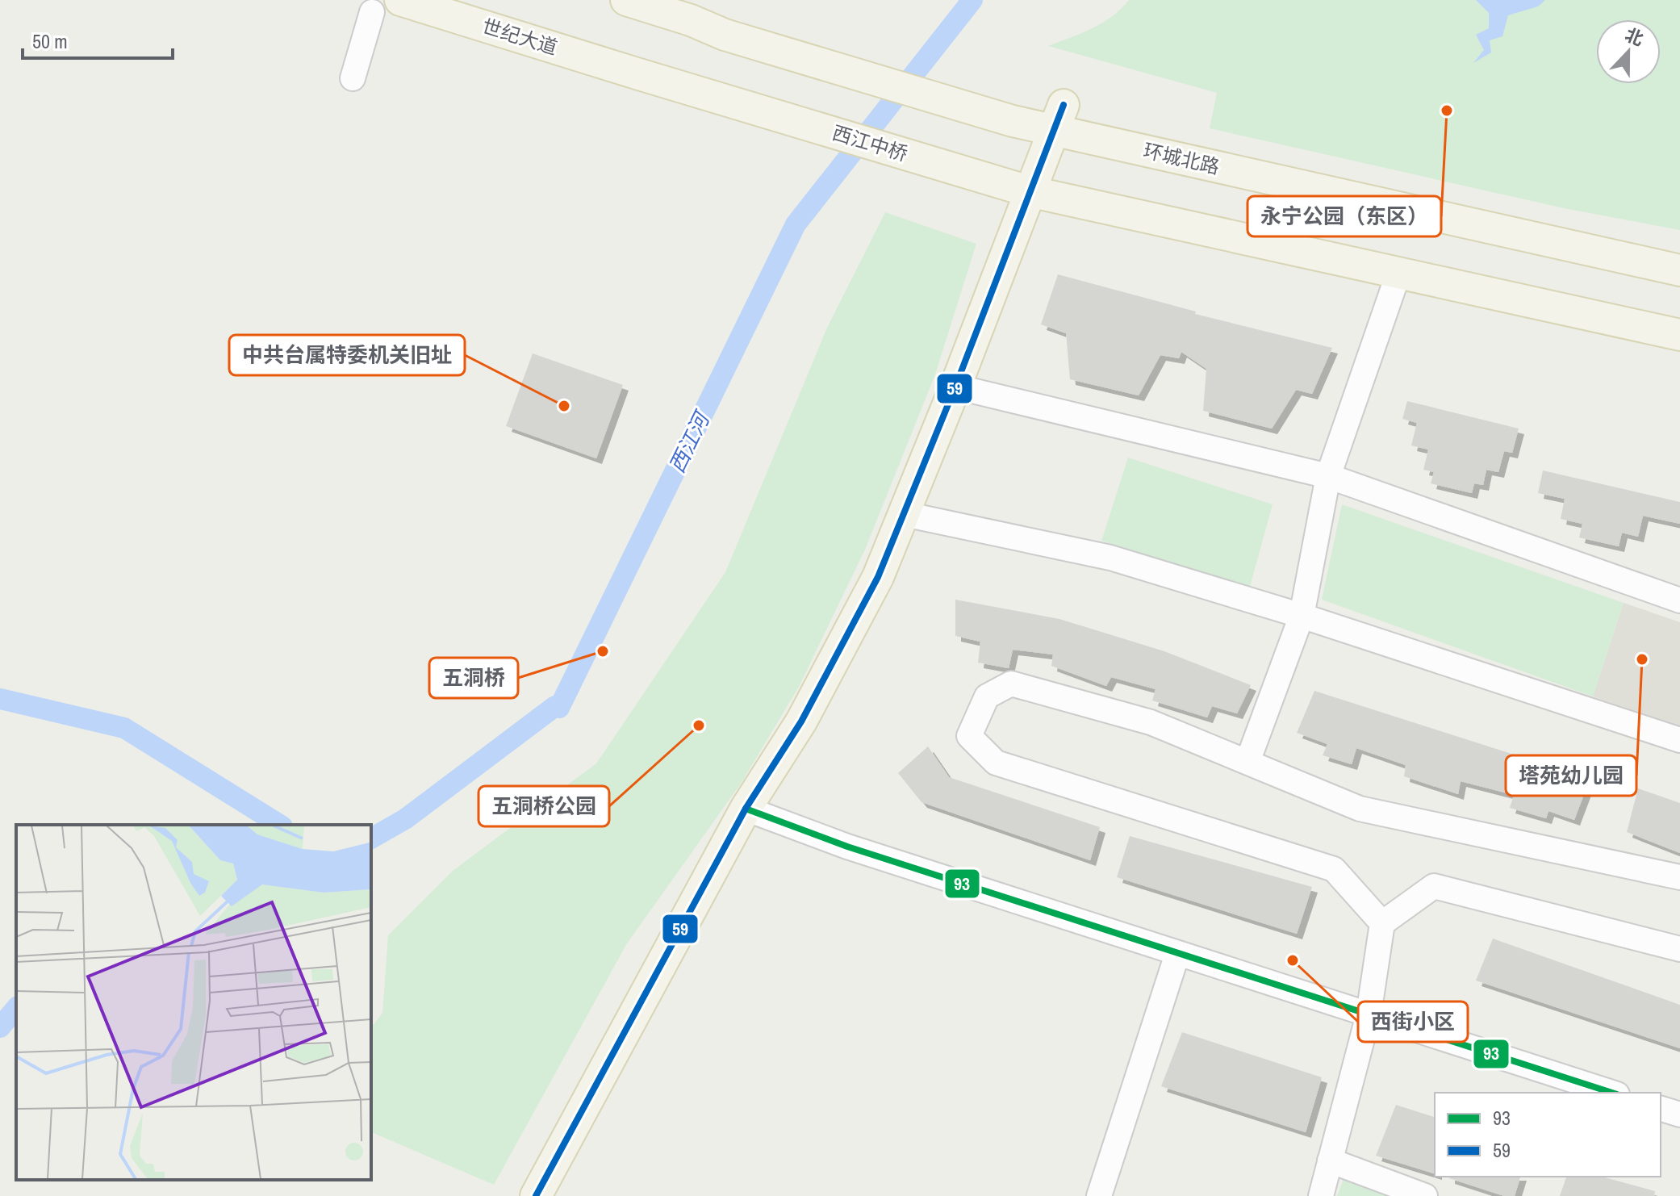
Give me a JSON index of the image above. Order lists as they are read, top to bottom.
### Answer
{
  "streets": {
    "main road": ["世纪大道", "西江中桥", "环城北路"]
  },
  "crossings": [
    ["世纪大道", "西江中桥"]
  ],
  "water": ["西江河"],
  "places": [
    "永宁公园（东区）",
    "中共台属特委机关旧址",
    "五洞桥",
    "塔苑幼儿园",
    "五洞桥公园",
    "西街小区"
  ],
  "lines": ["transit line 59", "transit line 93"],
  "legend": ["93", "59"],
  "scale_bar": "50 m",
  "north": "top"
}
